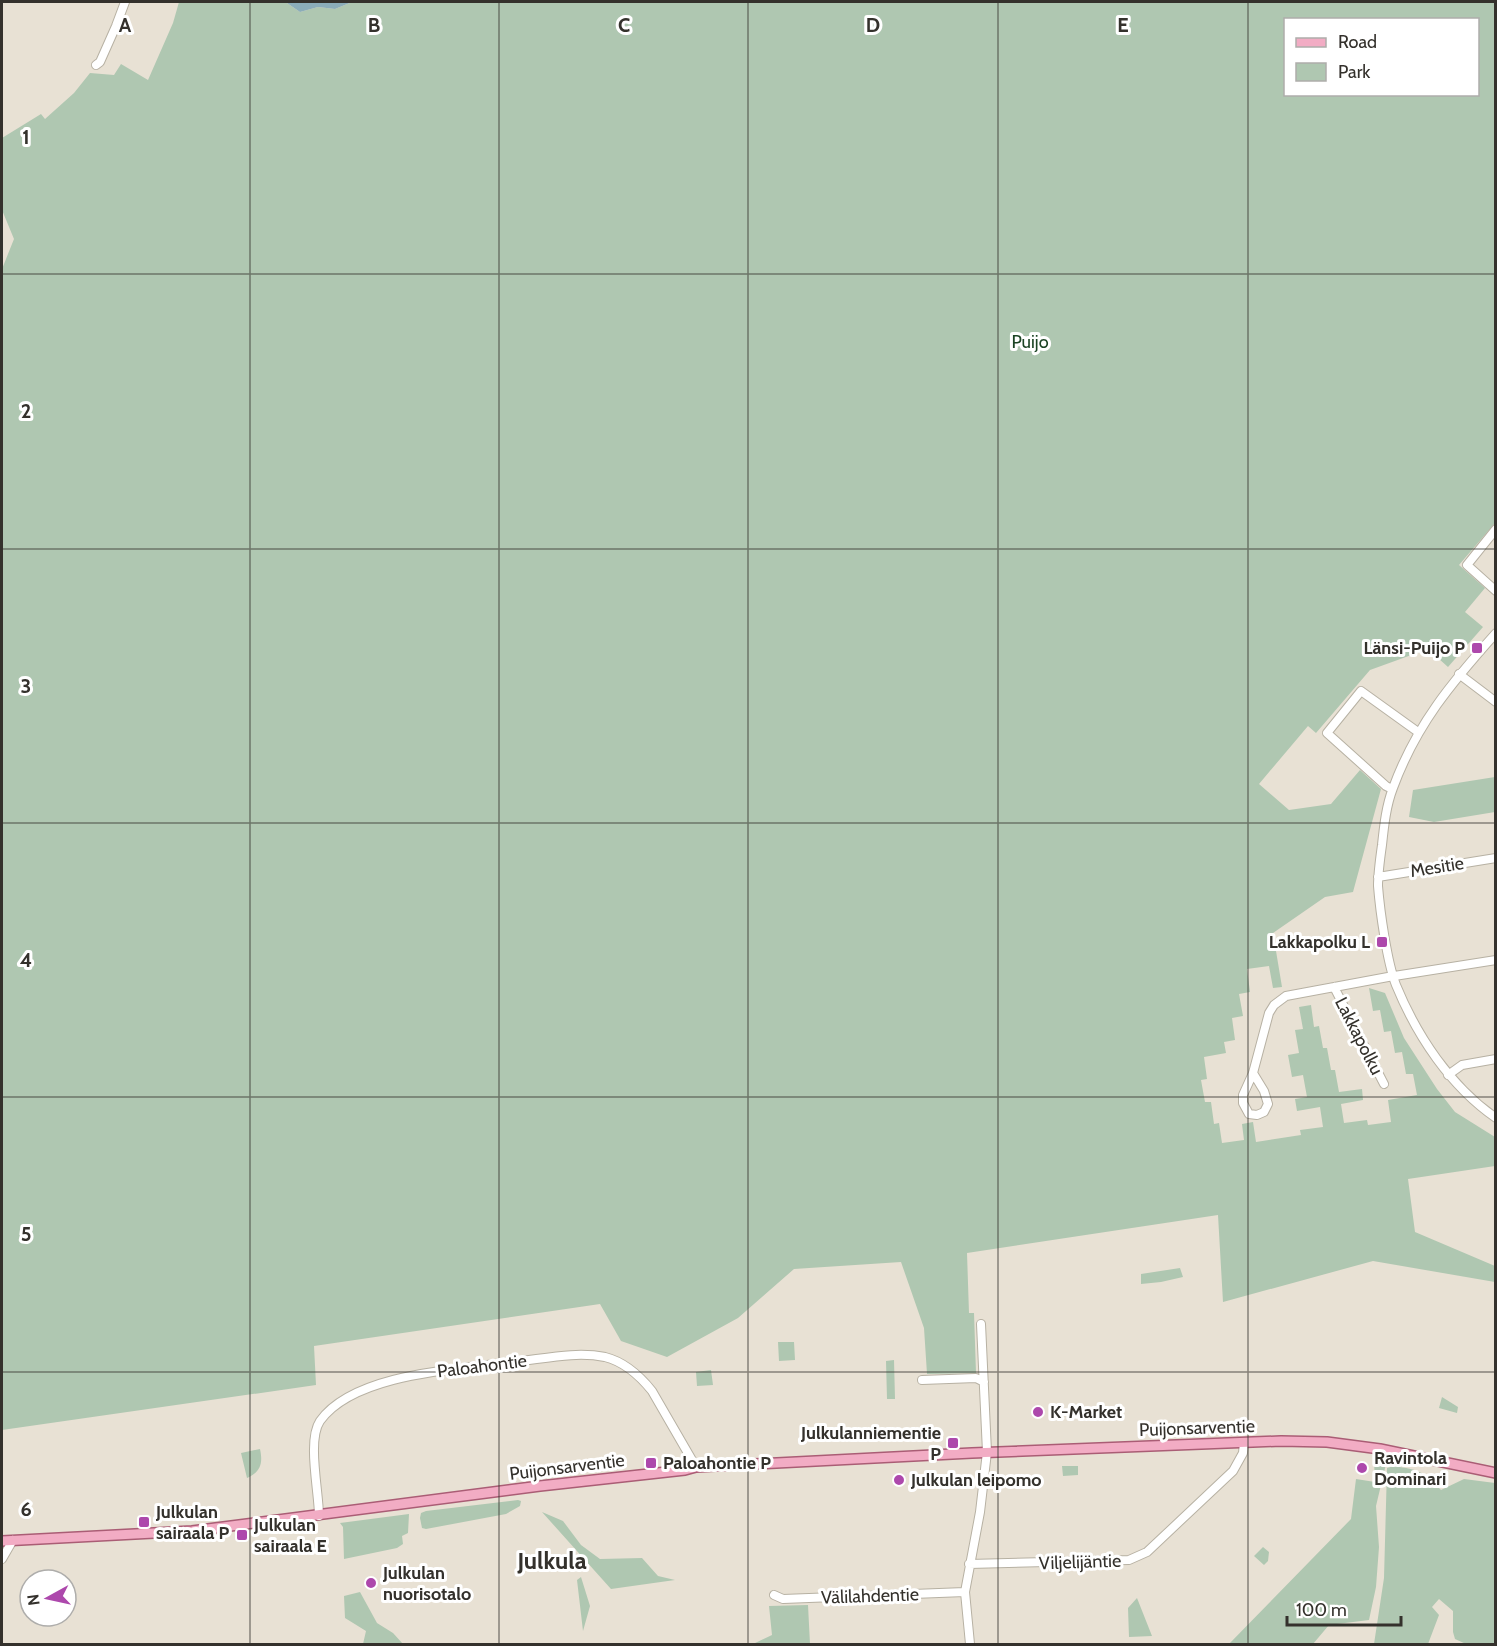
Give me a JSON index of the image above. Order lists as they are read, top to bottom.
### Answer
{
  "streets": {
    "main road": ["Puijonsarventie"],
    "street": [
      "Mesitie",
      "Lakkapolku",
      "Paloahontie",
      "Viljelijäntie",
      "Välilahdentie"
    ]
  },
  "crossings": [
    ["Paloahontie", "Puijonsarventie"],
    ["Puijonsarventie", "Viljelijäntie"]
  ],
  "districts": ["Julkula"],
  "parks": ["Puijo"],
  "places": {
    "transit": [
      "Länsi-Puijo P",
      "Lakkapolku L",
      "Julkulanniementie P",
      "Paloahontie P",
      "Julkulan sairaala P",
      "Julkulan sairaala E"
    ],
    "other": [
      "K-Market",
      "Ravintola Dominari",
      "Julkulan leipomo",
      "Julkulan nuorisotalo"
    ]
  },
  "legend": ["Road", "Park"],
  "scale_bar": "100 m",
  "north": "left",
  "grid": {
    "columns": [
      "A",
      "B",
      "C",
      "D",
      "E"
    ],
    "rows": [
      "1",
      "2",
      "3",
      "4",
      "5",
      "6"
    ]
  }
}
